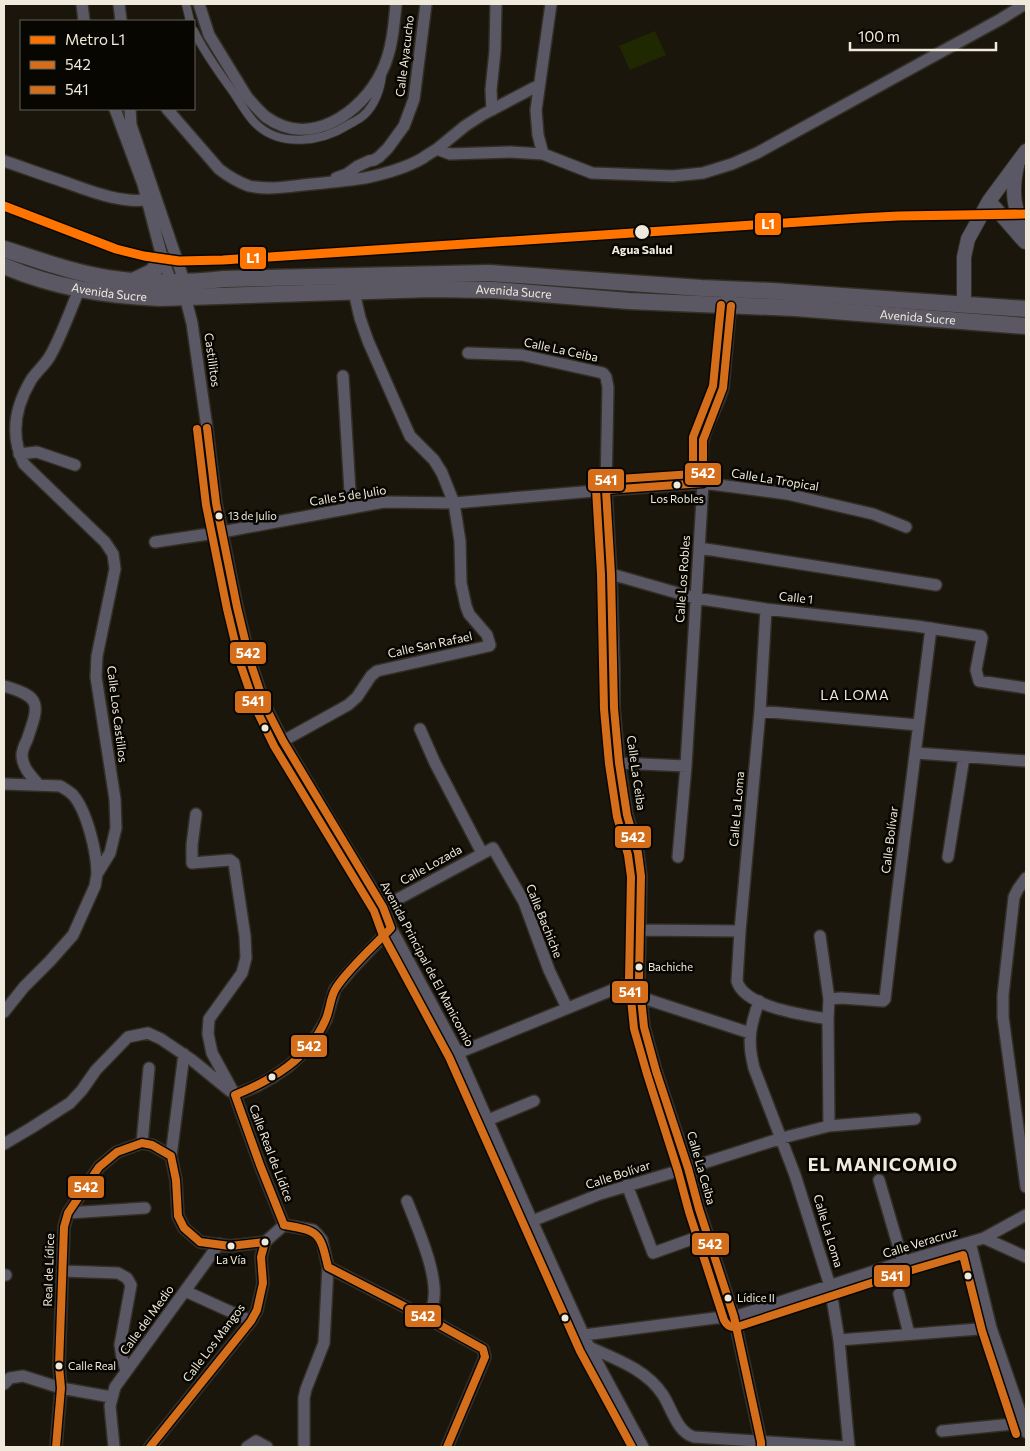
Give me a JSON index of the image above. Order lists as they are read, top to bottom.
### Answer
{
  "streets": {
    "main road": ["Avenida Sucre"],
    "street": [
      "Calle Ayacucho",
      "Calle La Ceiba",
      "Castillitos",
      "Calle La Tropical",
      "Calle 5 de Julio",
      "Calle Los Robles",
      "Calle 1",
      "Calle San Rafael",
      "Calle Los Castillos",
      "Calle La Loma",
      "Calle Bolívar",
      "Calle Lozada",
      "Calle Bachiche",
      "Avenida Principal de El Manicomio",
      "Calle Real de Lídice",
      "Calle Veracruz",
      "Real de Lídice",
      "Calle del Medio",
      "Calle Los Mangos"
    ]
  },
  "crossings": [
    ["Avenida Sucre", "Castillitos"],
    ["Avenida Sucre", "Calle Los Robles"],
    ["Avenida Sucre", "Calle Los Castillos"],
    ["Calle La Ceiba", "Calle La Tropical"],
    ["Calle La Ceiba", "Calle 5 de Julio"],
    ["Calle La Ceiba", "Calle 1"],
    ["Calle La Ceiba", "Calle Bolívar"],
    ["Calle La Ceiba", "Calle Veracruz"],
    ["Castillitos", "Avenida Principal de El Manicomio"],
    ["Calle La Tropical", "Calle 5 de Julio"],
    ["Calle La Tropical", "Calle Los Robles"],
    ["Calle 5 de Julio", "Calle San Rafael"],
    ["Calle 5 de Julio", "Avenida Principal de El Manicomio"],
    ["Calle Los Robles", "Calle 1"],
    ["Calle 1", "Calle La Loma"],
    ["Calle 1", "Calle Bolívar"],
    ["Calle San Rafael", "Avenida Principal de El Manicomio"],
    ["Calle La Loma", "Calle Bolívar"],
    ["Calle La Loma", "Calle Veracruz"],
    ["Calle Bolívar", "Avenida Principal de El Manicomio"],
    ["Calle Lozada", "Calle Bachiche"],
    ["Calle Lozada", "Avenida Principal de El Manicomio"],
    ["Avenida Principal de El Manicomio", "Calle Real de Lídice"],
    ["Avenida Principal de El Manicomio", "Calle Veracruz"]
  ],
  "districts": ["LA LOMA", "EL MANICOMIO"],
  "places": [
    "Agua Salud",
    "Los Robles",
    "13 de Julio",
    "Bachiche",
    "La Vía",
    "Lídice II",
    "Calle Real"
  ],
  "lines": ["metro line L1", "transit line 541", "transit line 542"],
  "legend": ["Metro L1", "542", "541"],
  "scale_bar": "100 m"
}
